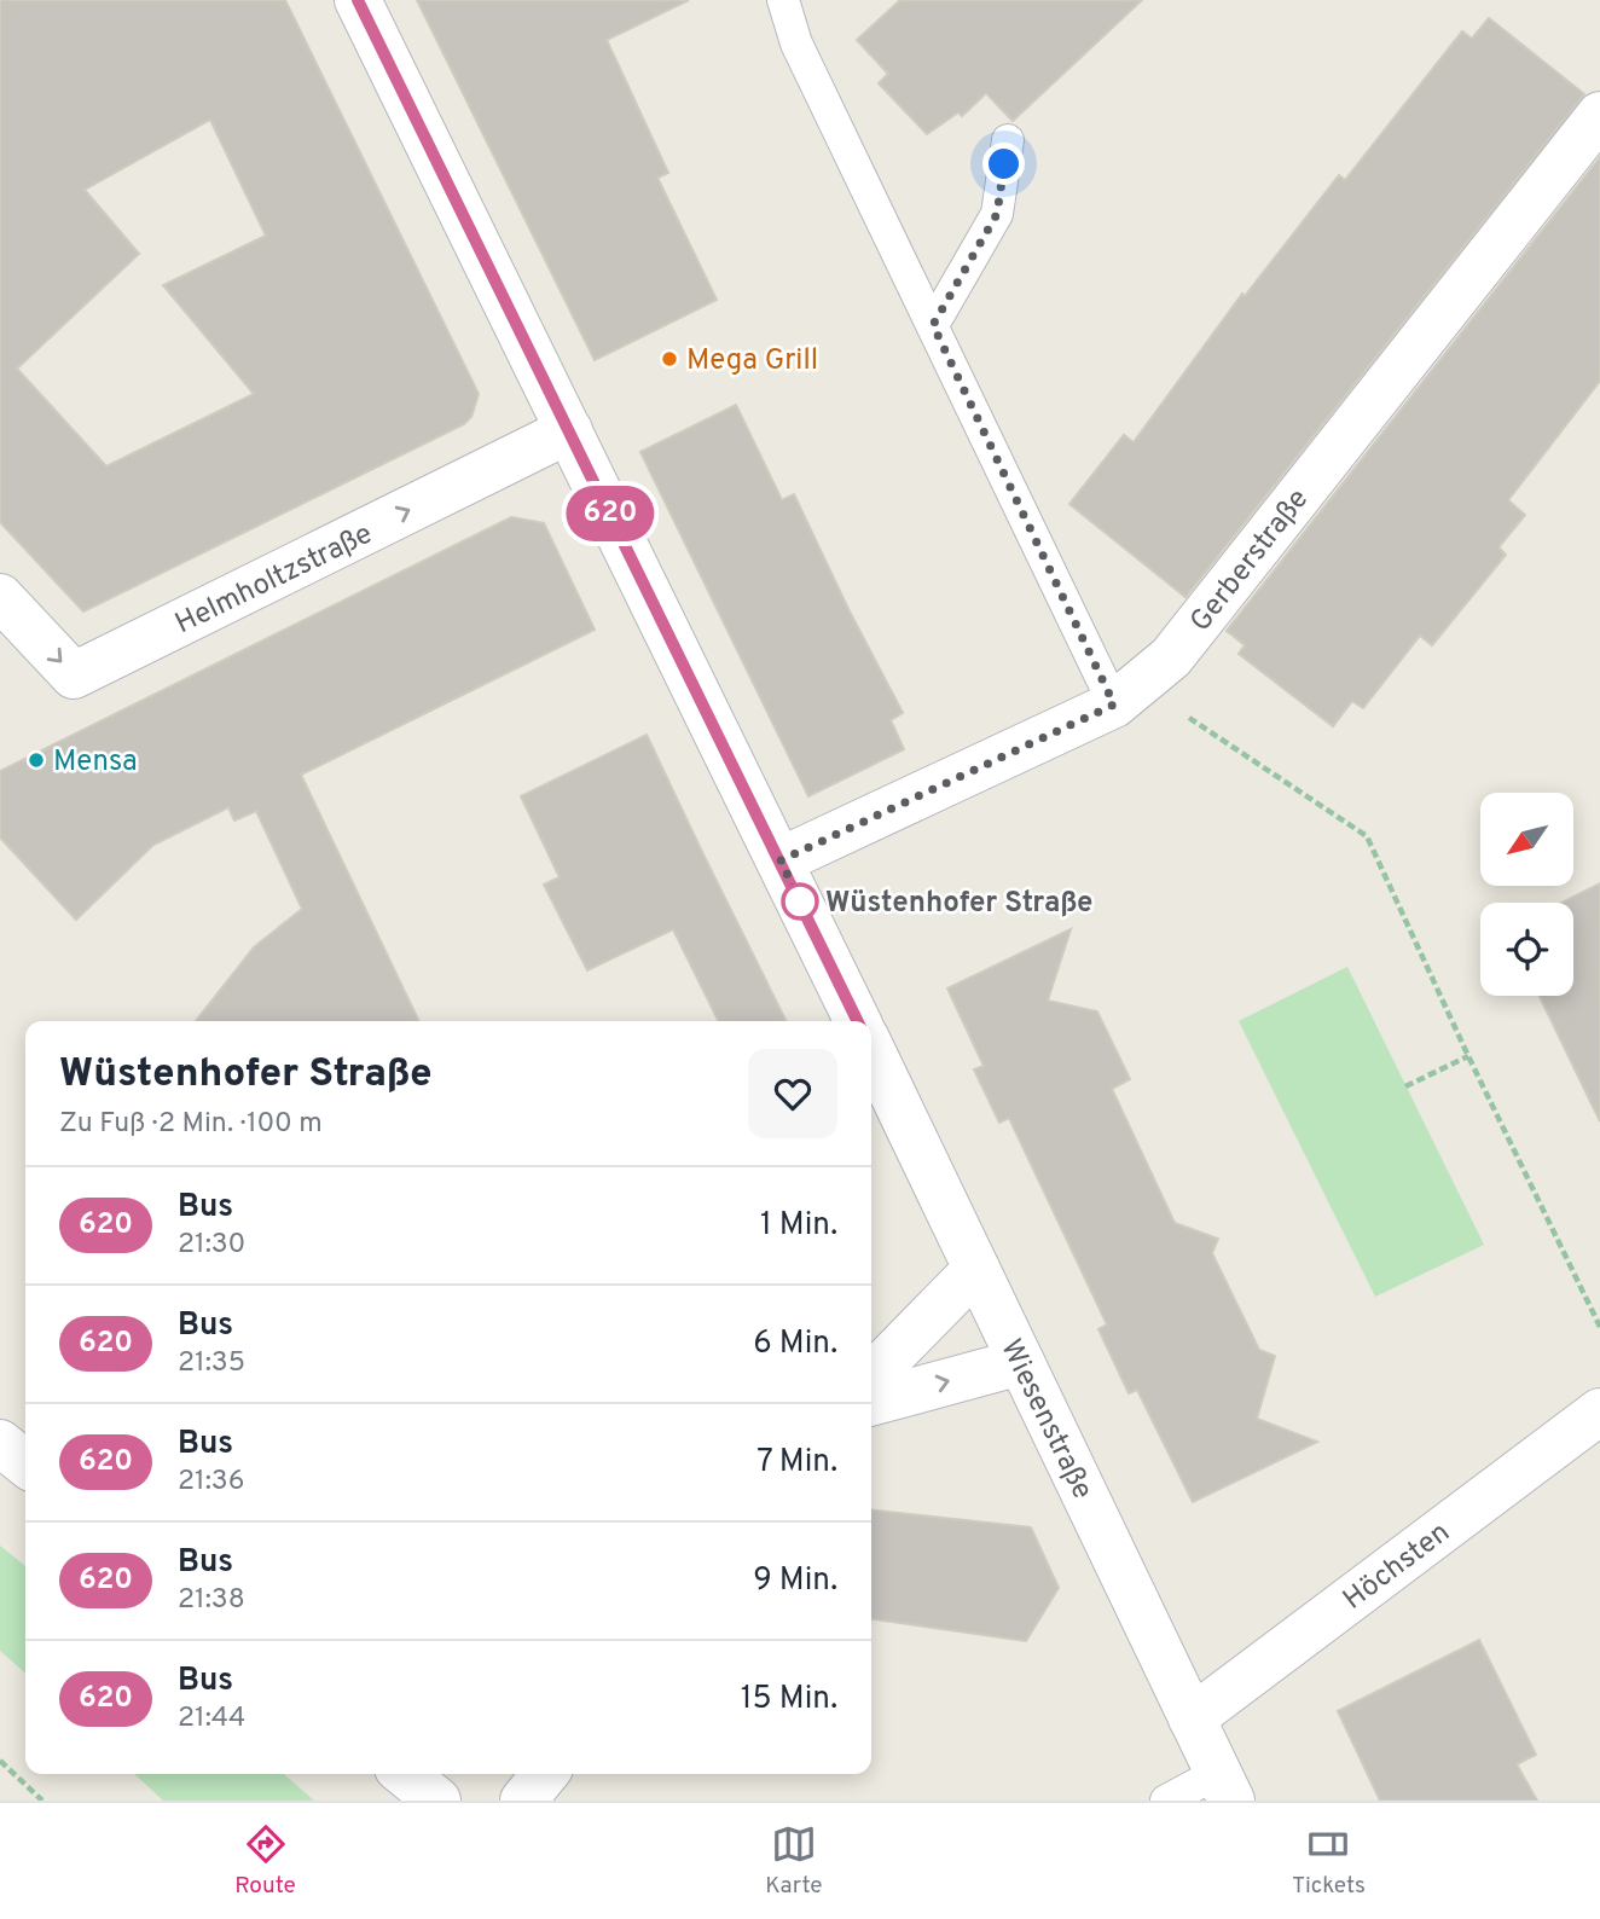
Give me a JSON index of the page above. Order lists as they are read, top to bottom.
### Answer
{
  "streets": {
    "street": [
      "Gerberstraße",
      "Helmholtzstraße",
      "Wiesenstraße",
      "Höchsten"
    ]
  },
  "crossings": [
    ["Wiesenstraße", "Höchsten"]
  ],
  "one_way": ["Helmholtzstraße"],
  "places": ["Mega Grill", "Mensa", "Wüstenhofer Straße"],
  "lines": ["bus line 620"],
  "north": "bottom left",
  "page": {
    "on_map": "620",
    "heading": ["Wüstenhofer Straße", "Zu Fuß · 2 Min. · 100 m"],
    "list": [
      {
        "mark": "620",
        "name": "Bus",
        "note": "21:30",
        "value": "1 Min."
      },
      {
        "mark": "620",
        "name": "Bus",
        "note": "21:35",
        "value": "6 Min."
      },
      {
        "mark": "620",
        "name": "Bus",
        "note": "21:36",
        "value": "7 Min."
      },
      {
        "mark": "620",
        "name": "Bus",
        "note": "21:38",
        "value": "9 Min."
      },
      {
        "mark": "620",
        "name": "Bus",
        "note": "21:44",
        "value": "15 Min."
      }
    ],
    "tabs": ["Route", "Karte", "Tickets"]
  }
}
